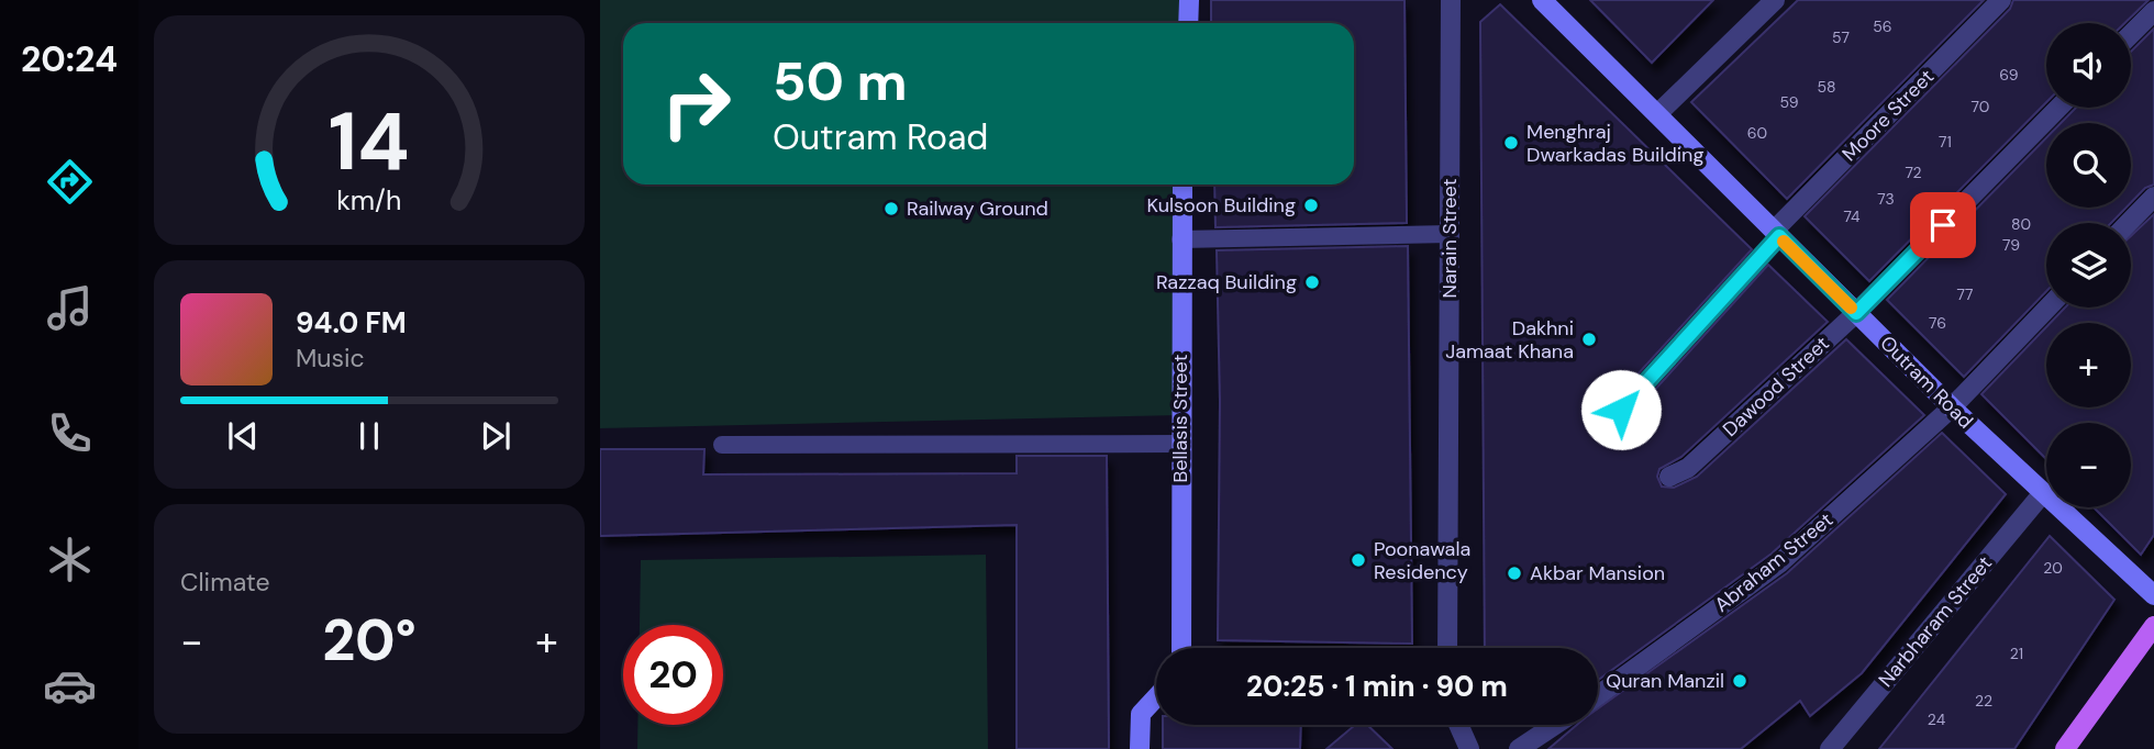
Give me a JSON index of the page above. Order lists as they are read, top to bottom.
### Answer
{
  "streets": {
    "street": [
      "Moore Street",
      "Narain Street",
      "Outram Road",
      "Dawood Street",
      "Bellasis Street",
      "Abraham Street",
      "Narbharam Street"
    ]
  },
  "crossings": [
    ["Moore Street", "Outram Road"],
    ["Outram Road", "Dawood Street"],
    ["Outram Road", "Abraham Street"],
    ["Outram Road", "Narbharam Street"]
  ],
  "places": [
    "Menghraj Dwarkadas Building",
    "Kulsoon Building",
    "Railway Ground",
    "Razzaq Building",
    "Dakhni Jamaat Khana",
    "Poonawala Residency",
    "Akbar Mansion",
    "Quran Manzil"
  ],
  "house_numbers": [
    "56",
    "57",
    "69",
    "58",
    "59",
    "70",
    "60",
    "71",
    "72",
    "73",
    "74",
    "80",
    "79",
    "77",
    "76",
    "20",
    "21",
    "22",
    "24"
  ],
  "page": {
    "tabs": "20:24",
    "map_buttons": ["+", "−"],
    "turn": ["50 m", "Outram Road"],
    "song": ["94.0 FM", "Music"],
    "tile": "Climate",
    "heat": ["−", "20°", "+"],
    "limit": "20",
    "trip": "20:25 · 1 min · 90 m",
    "gauge": ["14", "km/h"]
  }
}
